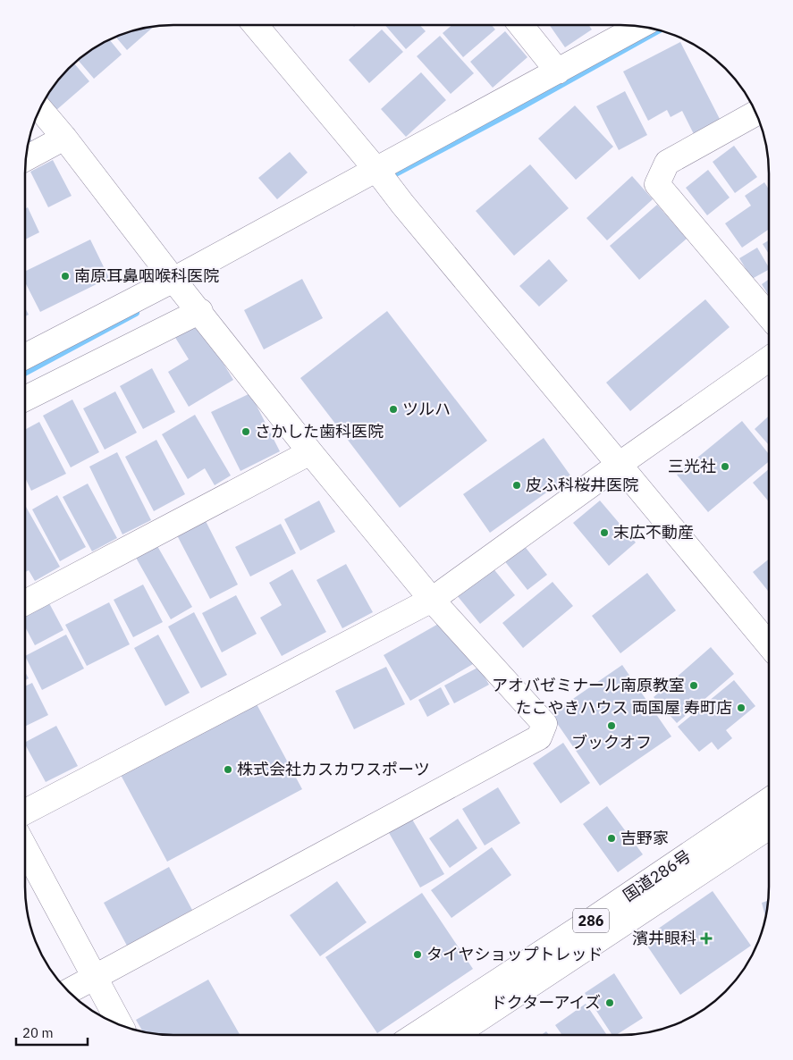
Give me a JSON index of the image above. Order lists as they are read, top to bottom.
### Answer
{
  "streets": {
    "main road": ["国道286号", "286"]
  },
  "places": {
    "other": [
      "南原耳鼻咽喉科医院",
      "ツルハ",
      "さかした歯科医院",
      "三光社",
      "皮ふ科桜井医院",
      "末広不動産",
      "アオバゼミナール南原教室",
      "たこやきハウス 両国屋 寿町店",
      "ブックオフ",
      "株式会社カスカワスポーツ",
      "吉野家",
      "タイヤショップトレッド",
      "ドクターアイズ"
    ],
    "health": ["濱井眼科"]
  },
  "scale_bar": "20 m"
}
